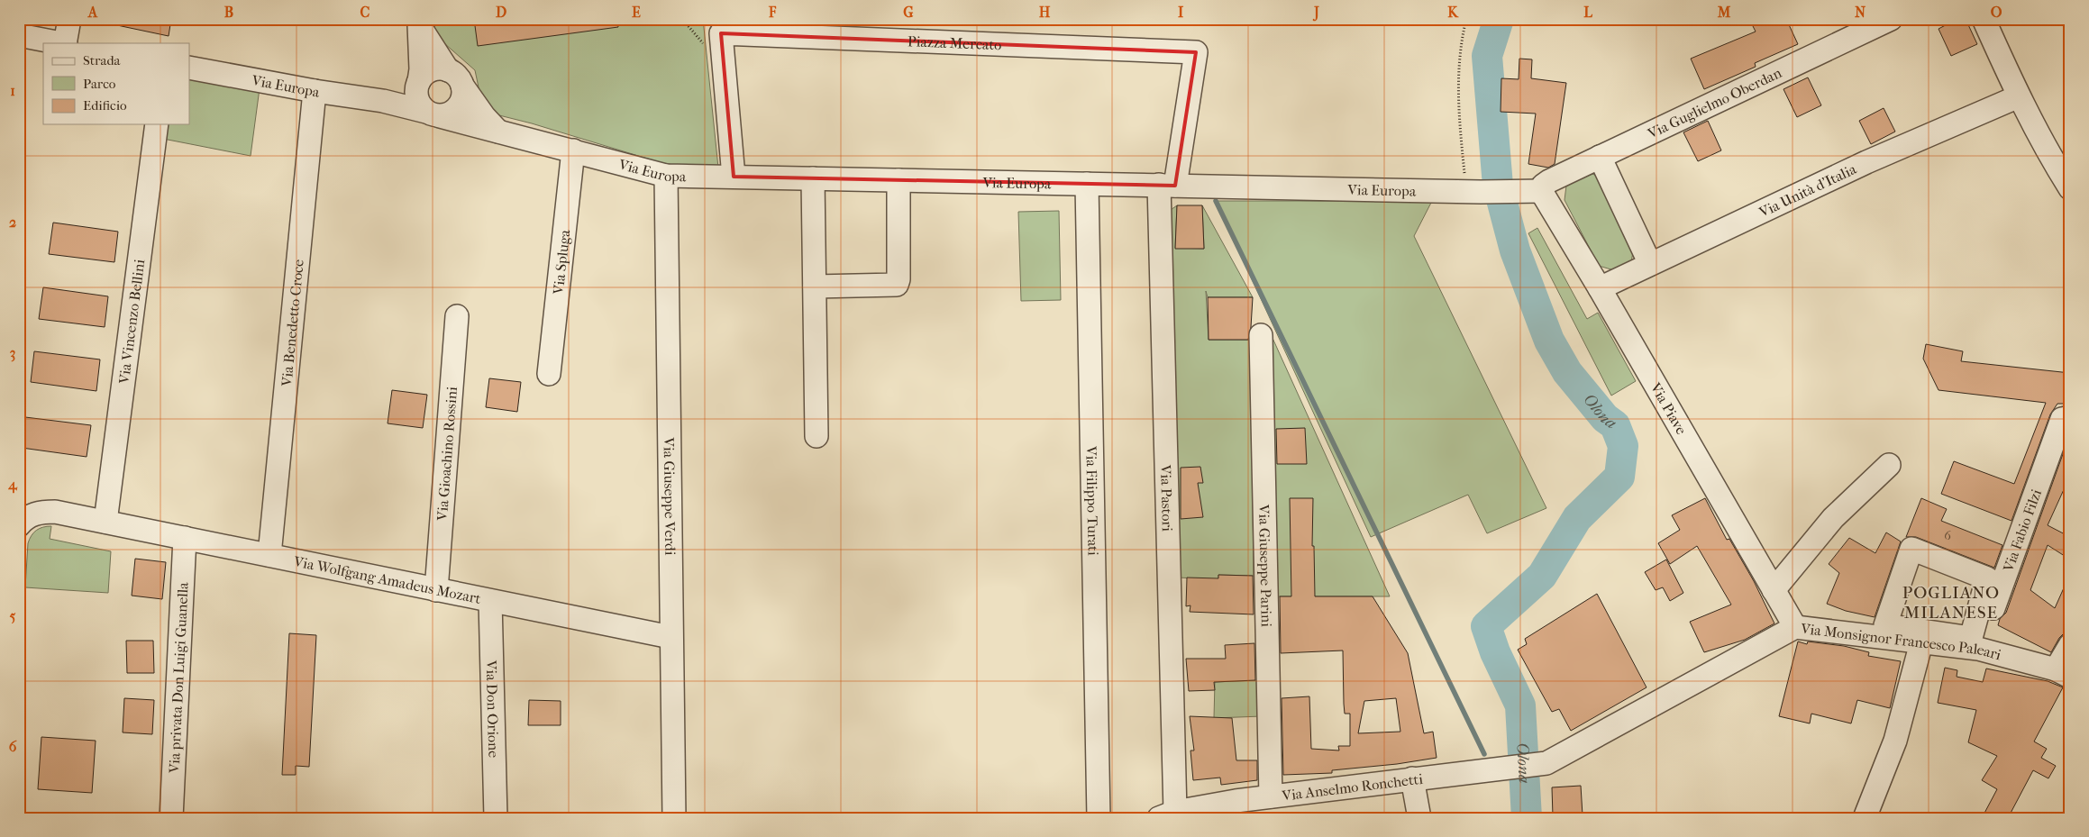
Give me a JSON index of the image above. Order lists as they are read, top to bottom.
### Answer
{
  "streets": {
    "street": [
      "Piazza Mercato",
      "Via Europa",
      "Via Guglielmo Oberdan",
      "Via Unità d'Italia",
      "Via Spluga",
      "Via Vincenzo Bellini",
      "Via Benedetto Croce",
      "Via Piave",
      "Via Gioachino Rossini",
      "Via Giuseppe Verdi",
      "Via Pastori",
      "Via Filippo Turati",
      "Via Fabio Filzi",
      "Via Giuseppe Parini",
      "Via Wolfgang Amadeus Mozart",
      "Via Monsignor Francesco Paleari",
      "Via privata Don Luigi Guanella",
      "Via Don Orione",
      "Via Anselmo Ronchetti"
    ]
  },
  "crossings": [
    ["Piazza Mercato", "Via Europa"],
    ["Piazza Mercato", "Via Pastori"],
    ["Via Europa", "Via Guglielmo Oberdan"],
    ["Via Europa", "Via Spluga"],
    ["Via Europa", "Via Benedetto Croce"],
    ["Via Europa", "Via Piave"],
    ["Via Europa", "Via Giuseppe Verdi"],
    ["Via Europa", "Via Pastori"],
    ["Via Europa", "Via Filippo Turati"],
    ["Via Guglielmo Oberdan", "Via Piave"],
    ["Via Unità d'Italia", "Via Piave"],
    ["Via Vincenzo Bellini", "Via Wolfgang Amadeus Mozart"],
    ["Via Benedetto Croce", "Via Wolfgang Amadeus Mozart"],
    ["Via Piave", "Via Monsignor Francesco Paleari"],
    ["Via Gioachino Rossini", "Via Wolfgang Amadeus Mozart"],
    ["Via Giuseppe Verdi", "Via Wolfgang Amadeus Mozart"],
    ["Via Pastori", "Via Anselmo Ronchetti"],
    ["Via Fabio Filzi", "Via Monsignor Francesco Paleari"],
    ["Via Giuseppe Parini", "Via Anselmo Ronchetti"],
    ["Via Wolfgang Amadeus Mozart", "Via privata Don Luigi Guanella"],
    ["Via Wolfgang Amadeus Mozart", "Via Don Orione"],
    ["Via Monsignor Francesco Paleari", "Via Anselmo Ronchetti"]
  ],
  "districts": ["POGLIANO MILANESE"],
  "water": ["Olona"],
  "house_numbers": ["6"],
  "legend": ["Strada", "Parco", "Edificio"],
  "grid": {
    "columns": [
      "A",
      "B",
      "C",
      "D",
      "E",
      "F",
      "G",
      "H",
      "I",
      "J",
      "K",
      "L",
      "M",
      "N",
      "O"
    ],
    "rows": [
      "1",
      "2",
      "3",
      "4",
      "5",
      "6"
    ]
  }
}
